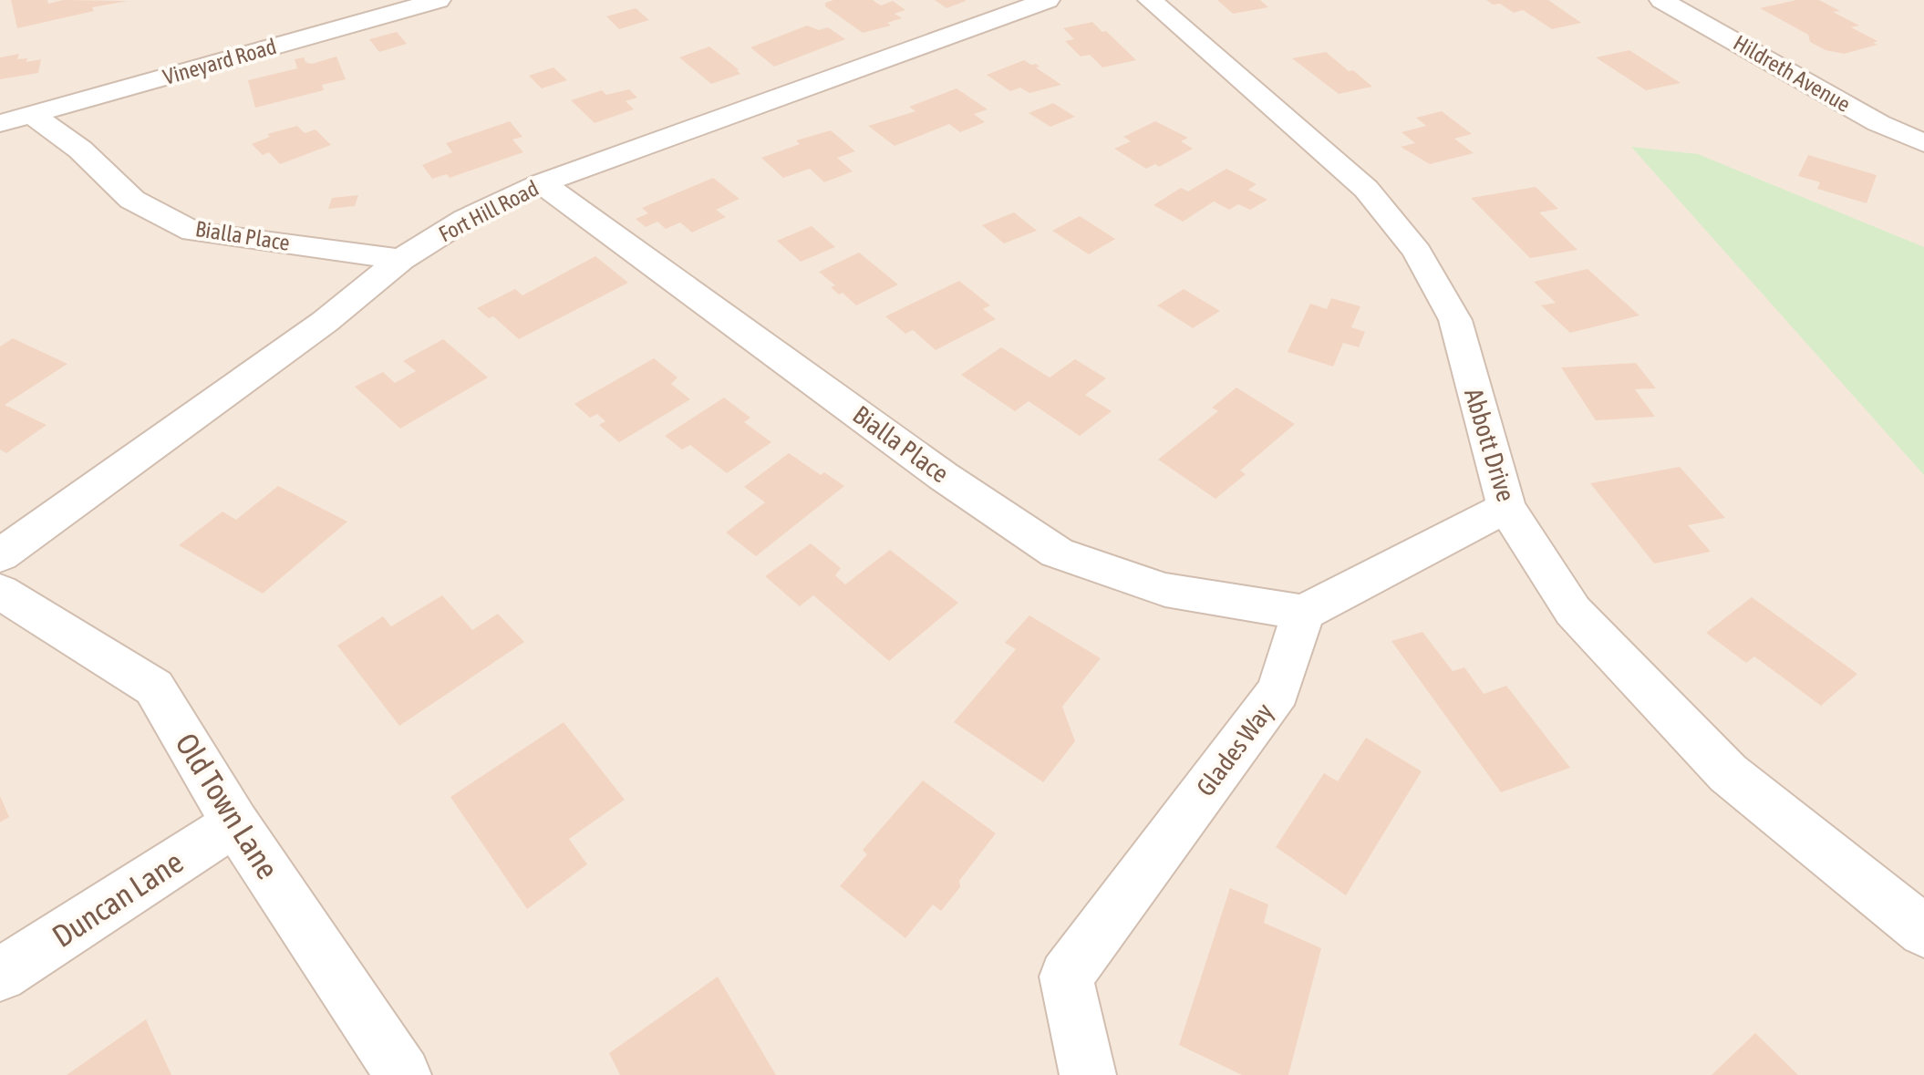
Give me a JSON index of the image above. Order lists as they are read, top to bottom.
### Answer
{
  "streets": {
    "street": [
      "Vineyard Road",
      "Hildreth Avenue",
      "Fort Hill Road",
      "Bialla Place",
      "Abbott Drive",
      "Glades Way",
      "Old Town Lane",
      "Duncan Lane"
    ]
  },
  "crossings": [
    ["Vineyard Road", "Bialla Place"],
    ["Fort Hill Road", "Bialla Place"],
    ["Bialla Place", "Glades Way"],
    ["Old Town Lane", "Duncan Lane"]
  ]
}
